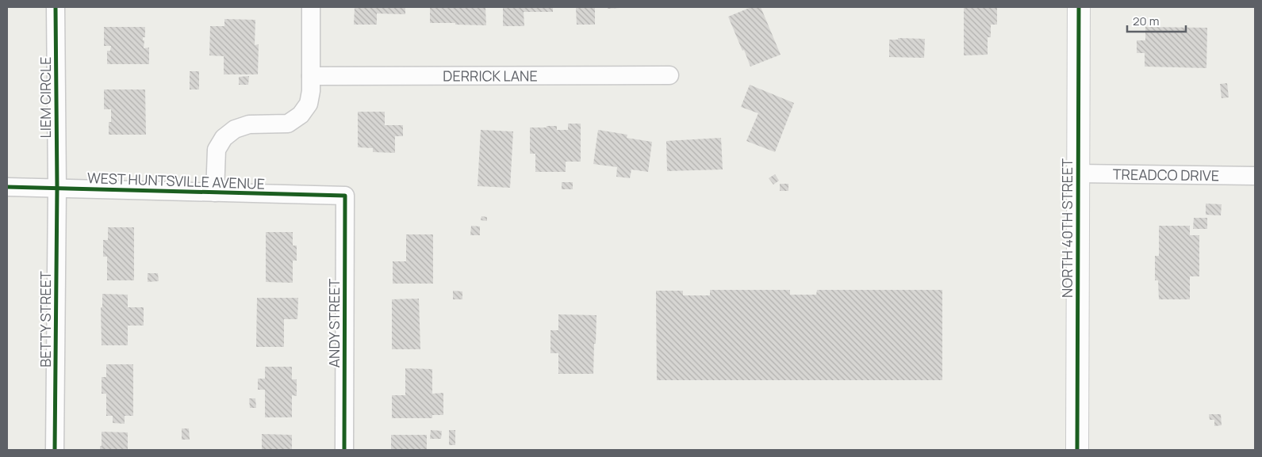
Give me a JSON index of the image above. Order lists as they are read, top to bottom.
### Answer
{
  "streets": {
    "street": [
      "DERRICK LANE",
      "LIEM CIRCLE",
      "TREADCO DRIVE",
      "WEST HUNTSVILLE AVENUE",
      "NORTH 40TH STREET",
      "BETTY STREET",
      "ANDY STREET"
    ]
  },
  "crossings": [
    ["LIEM CIRCLE", "WEST HUNTSVILLE AVENUE"],
    ["LIEM CIRCLE", "BETTY STREET"],
    ["TREADCO DRIVE", "NORTH 40TH STREET"],
    ["WEST HUNTSVILLE AVENUE", "BETTY STREET"],
    ["WEST HUNTSVILLE AVENUE", "ANDY STREET"]
  ],
  "scale_bar": "20 m"
}
